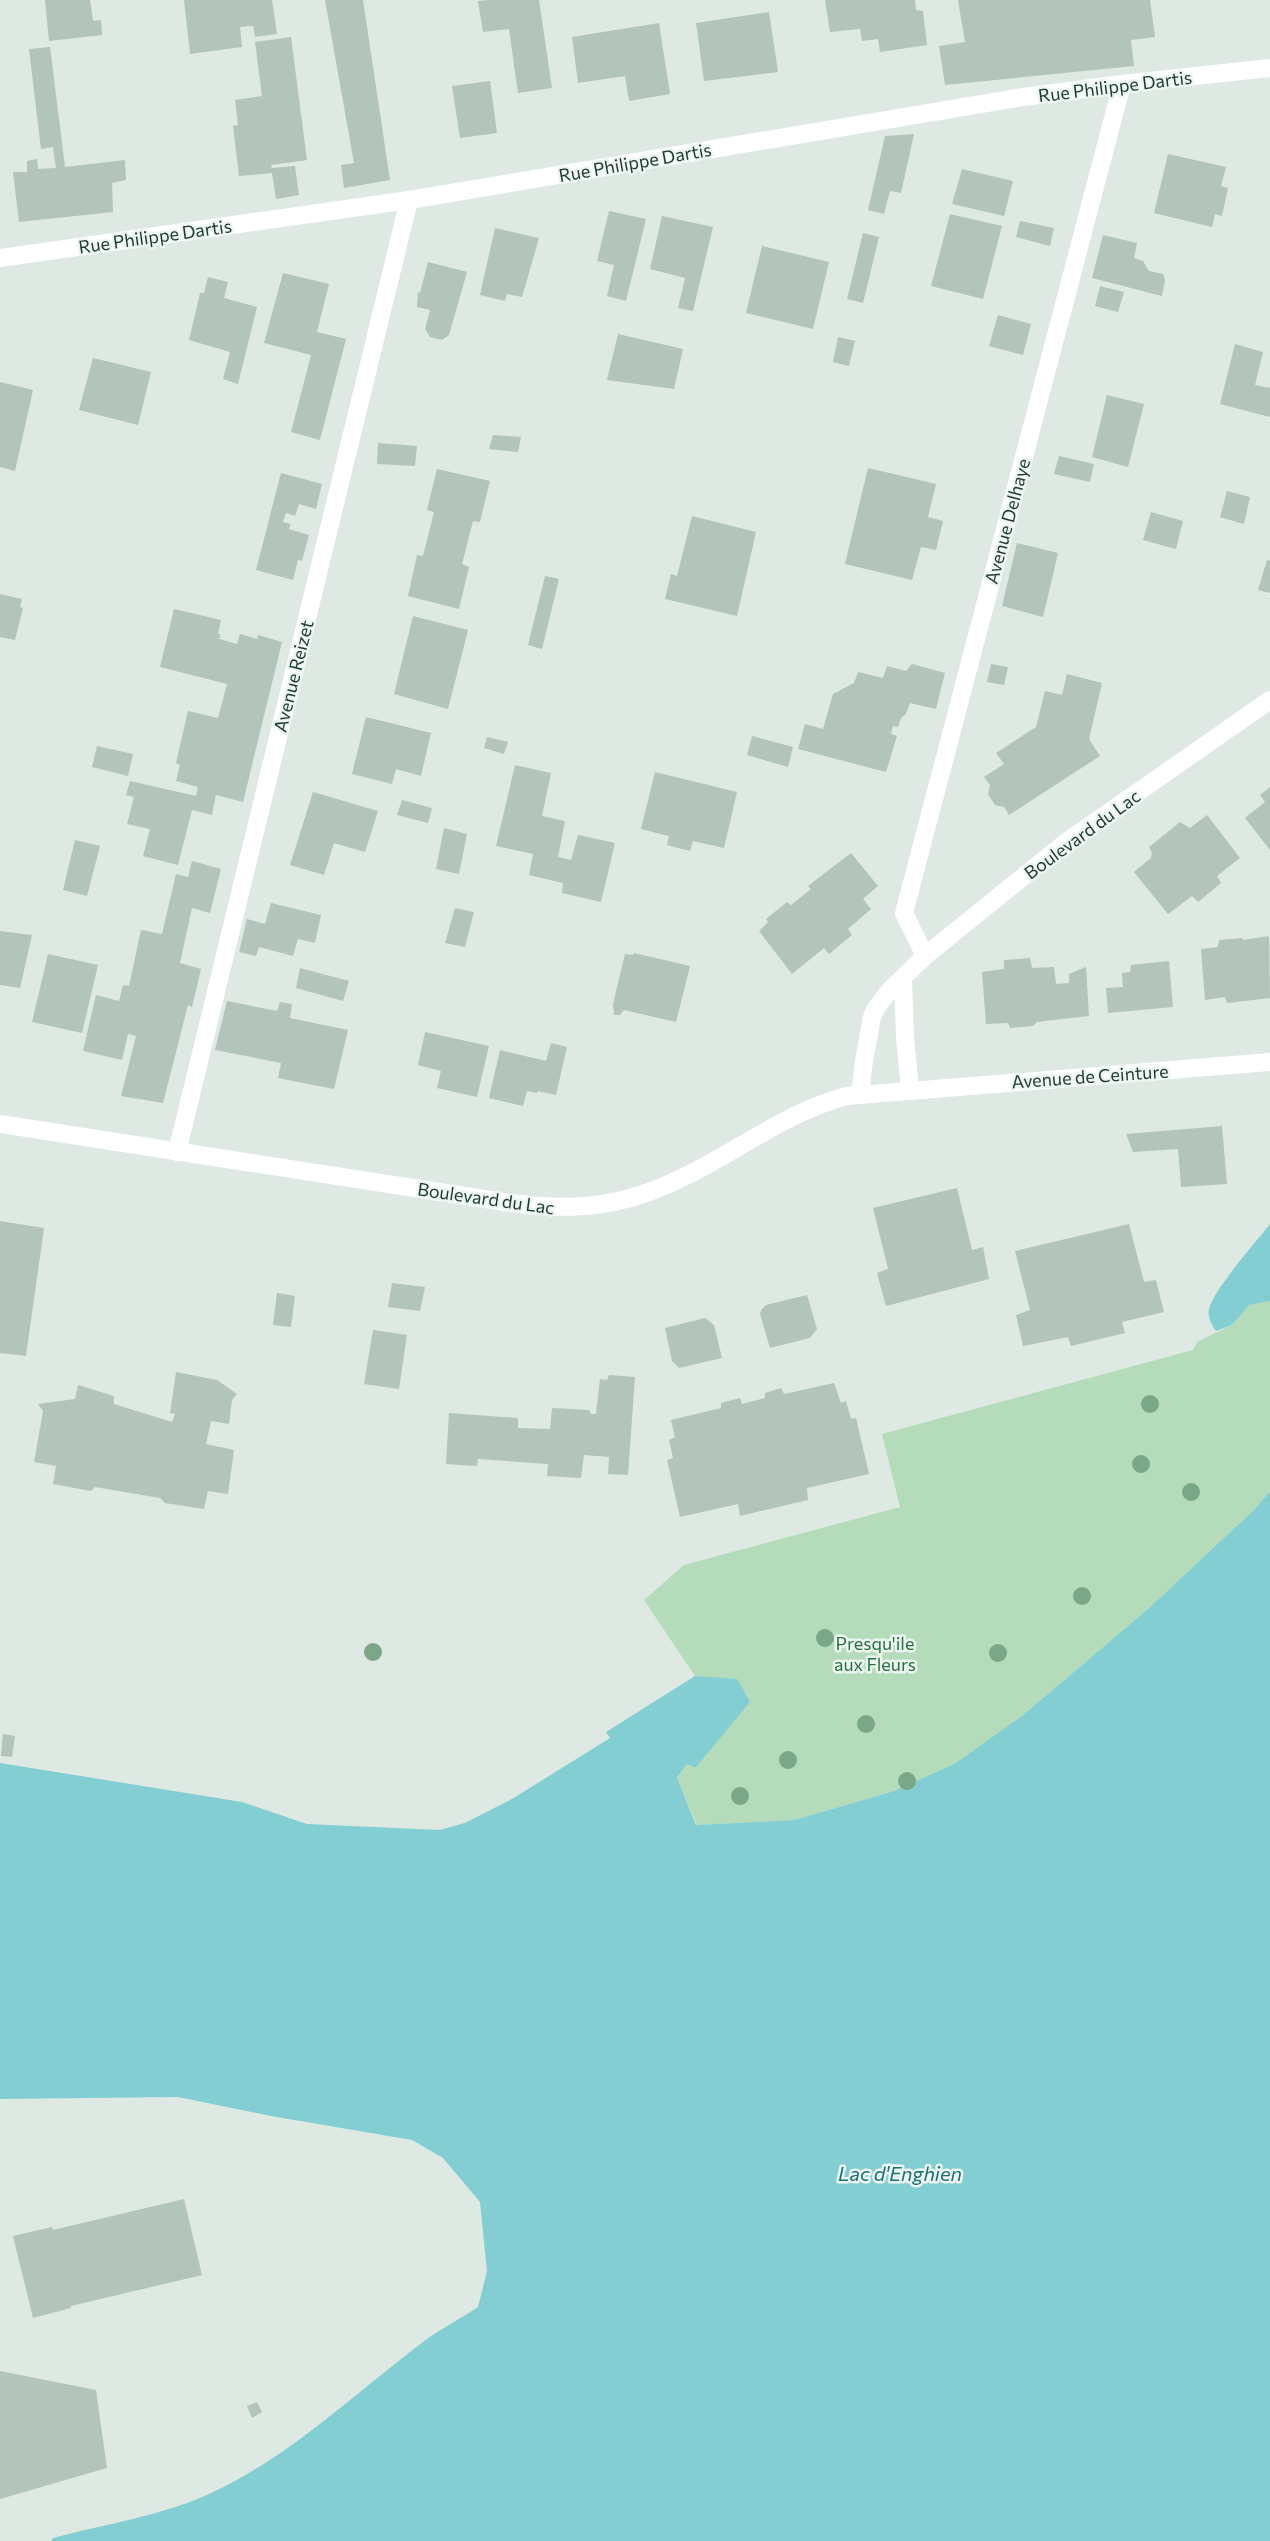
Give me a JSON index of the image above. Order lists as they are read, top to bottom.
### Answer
{
  "streets": {
    "street": [
      "Rue Philippe Dartis",
      "Avenue Delhaye",
      "Avenue Reizet",
      "Boulevard du Lac",
      "Avenue de Ceinture"
    ]
  },
  "crossings": [
    ["Rue Philippe Dartis", "Avenue Delhaye"],
    ["Rue Philippe Dartis", "Avenue Reizet"],
    ["Avenue Delhaye", "Boulevard du Lac"],
    ["Avenue Reizet", "Boulevard du Lac"],
    ["Boulevard du Lac", "Avenue de Ceinture"]
  ],
  "water": ["Lac d'Enghien"],
  "parks": ["Presqu'ile aux Fleurs"]
}
